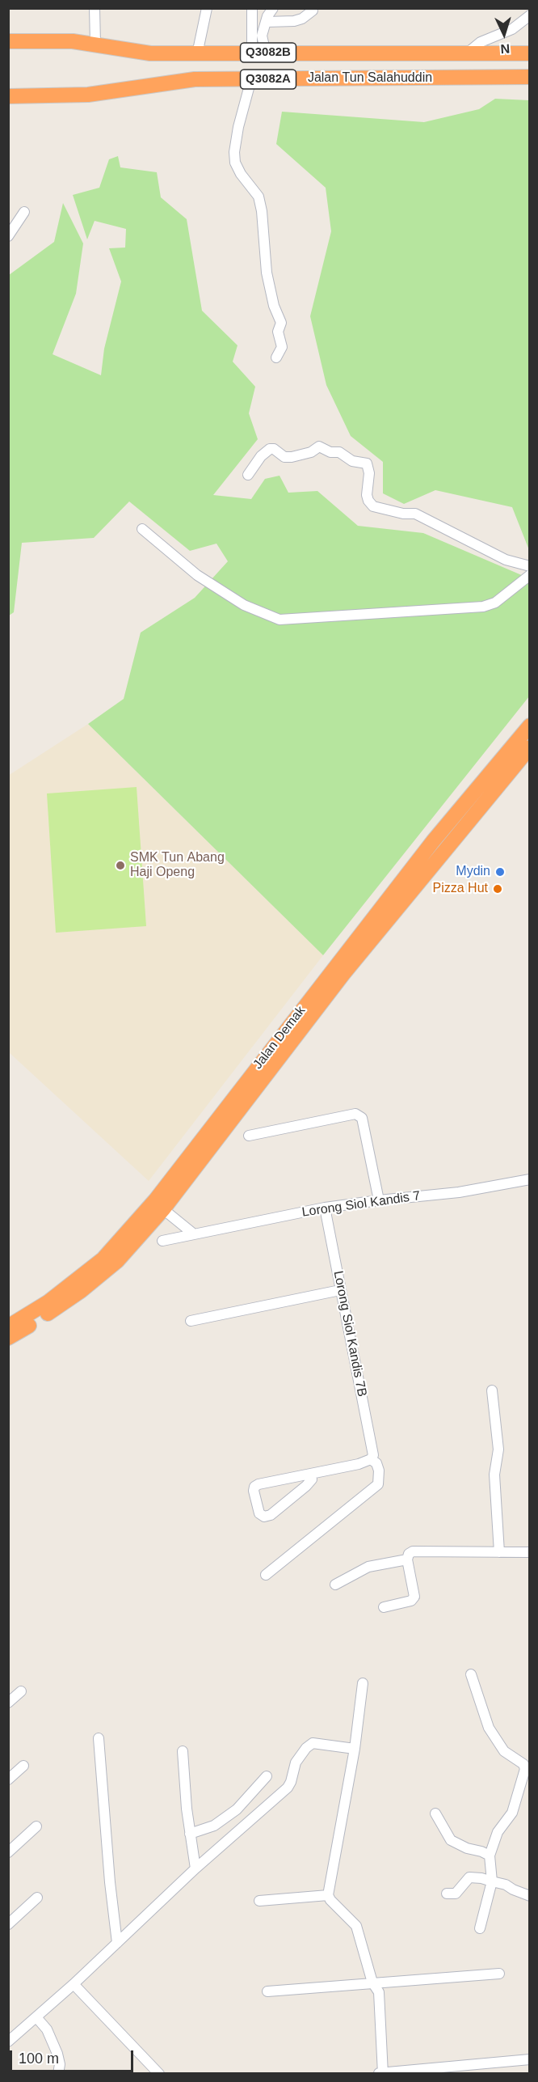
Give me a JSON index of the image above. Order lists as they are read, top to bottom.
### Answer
{
  "streets": {
    "highway": [
      "Q3082B",
      "Jalan Tun Salahuddin",
      "Q3082A",
      "Jalan Demak"
    ],
    "street": ["Lorong Siol Kandis 7", "Lorong Siol Kandis 7B"]
  },
  "crossings": [
    ["Lorong Siol Kandis 7", "Lorong Siol Kandis 7B"]
  ],
  "places": ["SMK Tun Abang Haji Openg", "Mydin", "Pizza Hut"],
  "scale_bar": "100 m",
  "north": "bottom"
}
